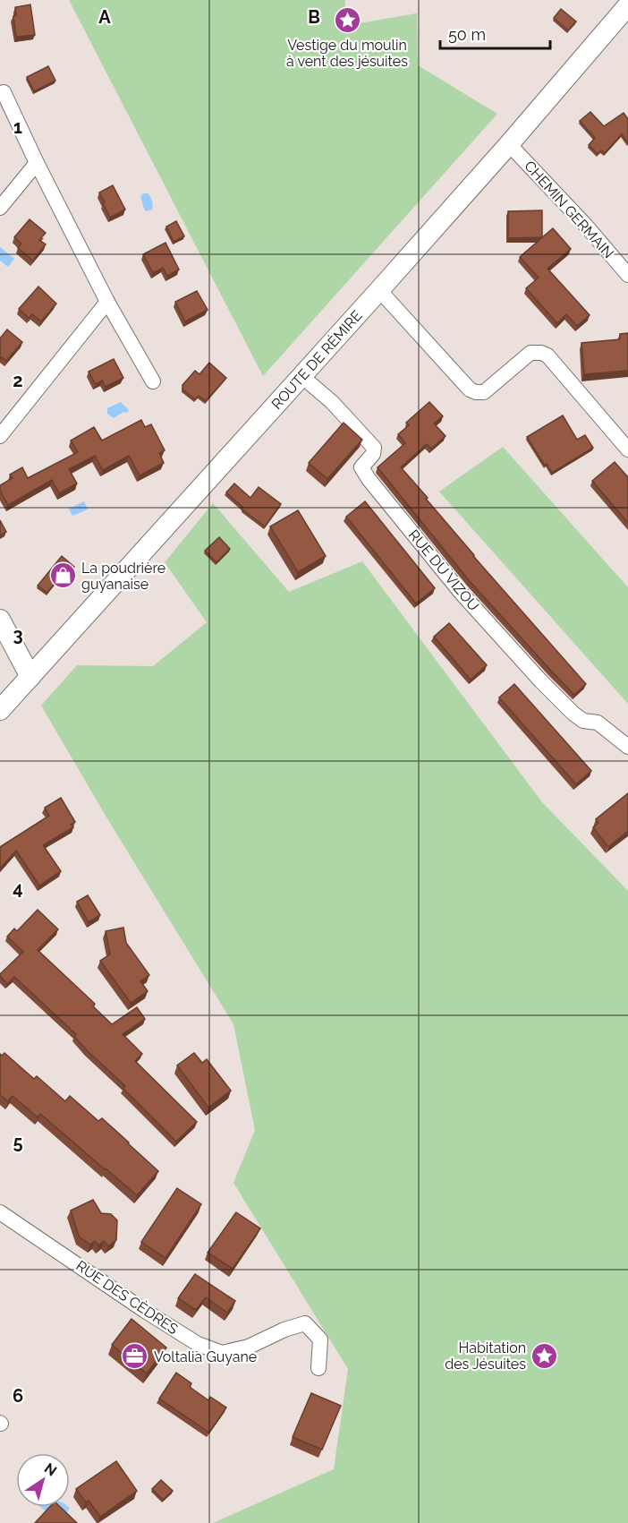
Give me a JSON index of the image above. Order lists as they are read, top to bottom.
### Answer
{
  "streets": {
    "main road": ["ROUTE DE RÉMIRE"],
    "street": ["CHEMIN GERMAIN", "RUE DU VIZOU", "RUE DES CÈDRES"]
  },
  "crossings": [
    ["CHEMIN GERMAIN", "ROUTE DE RÉMIRE"],
    ["ROUTE DE RÉMIRE", "RUE DU VIZOU"]
  ],
  "places": {
    "place": ["Vestige du moulin à vent des jésuites", "Habitation des Jésuites"],
    "shop": ["La poudrière guyanaise"],
    "office": ["Voltalia Guyane"]
  },
  "scale_bar": "50 m",
  "north": "top right",
  "grid": {
    "columns": ["A", "B"],
    "rows": [
      "1",
      "2",
      "3",
      "4",
      "5",
      "6"
    ]
  }
}
